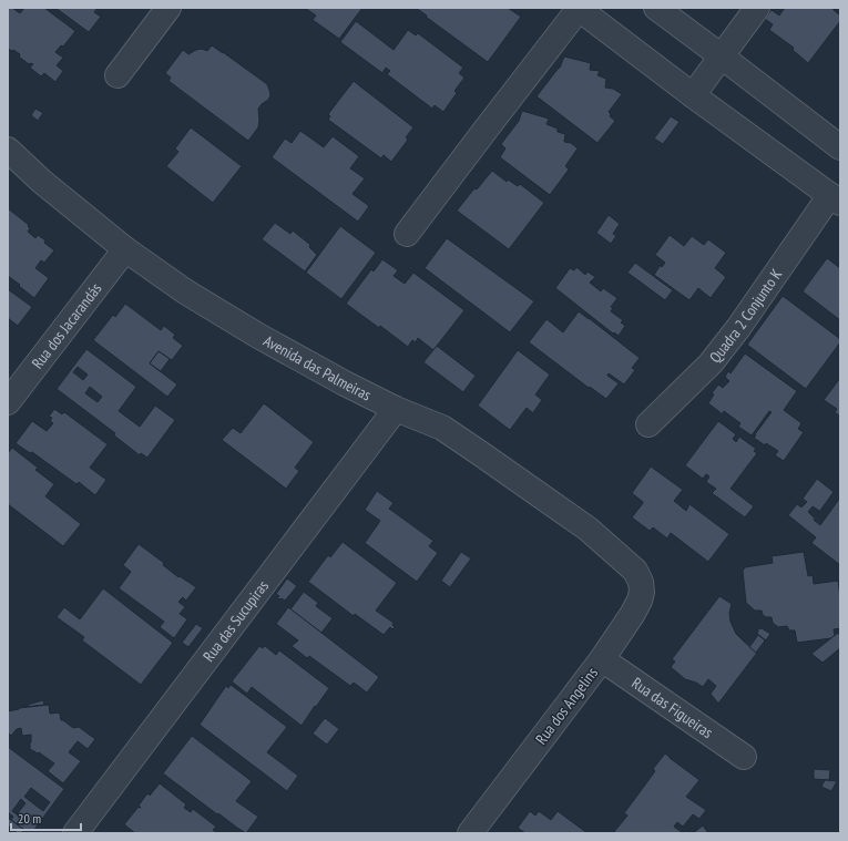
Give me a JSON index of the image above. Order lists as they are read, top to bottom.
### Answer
{
  "streets": {
    "street": [
      "Quadra 2 Conjunto K",
      "Rua dos Jacarandás",
      "Avenida das Palmeiras",
      "Rua das Sucupiras",
      "Rua dos Angelins",
      "Rua das Figueiras"
    ]
  },
  "crossings": [
    ["Rua dos Jacarandás", "Avenida das Palmeiras"],
    ["Avenida das Palmeiras", "Rua das Sucupiras"],
    ["Avenida das Palmeiras", "Rua dos Angelins"],
    ["Rua dos Angelins", "Rua das Figueiras"]
  ],
  "scale_bar": "20 m"
}
